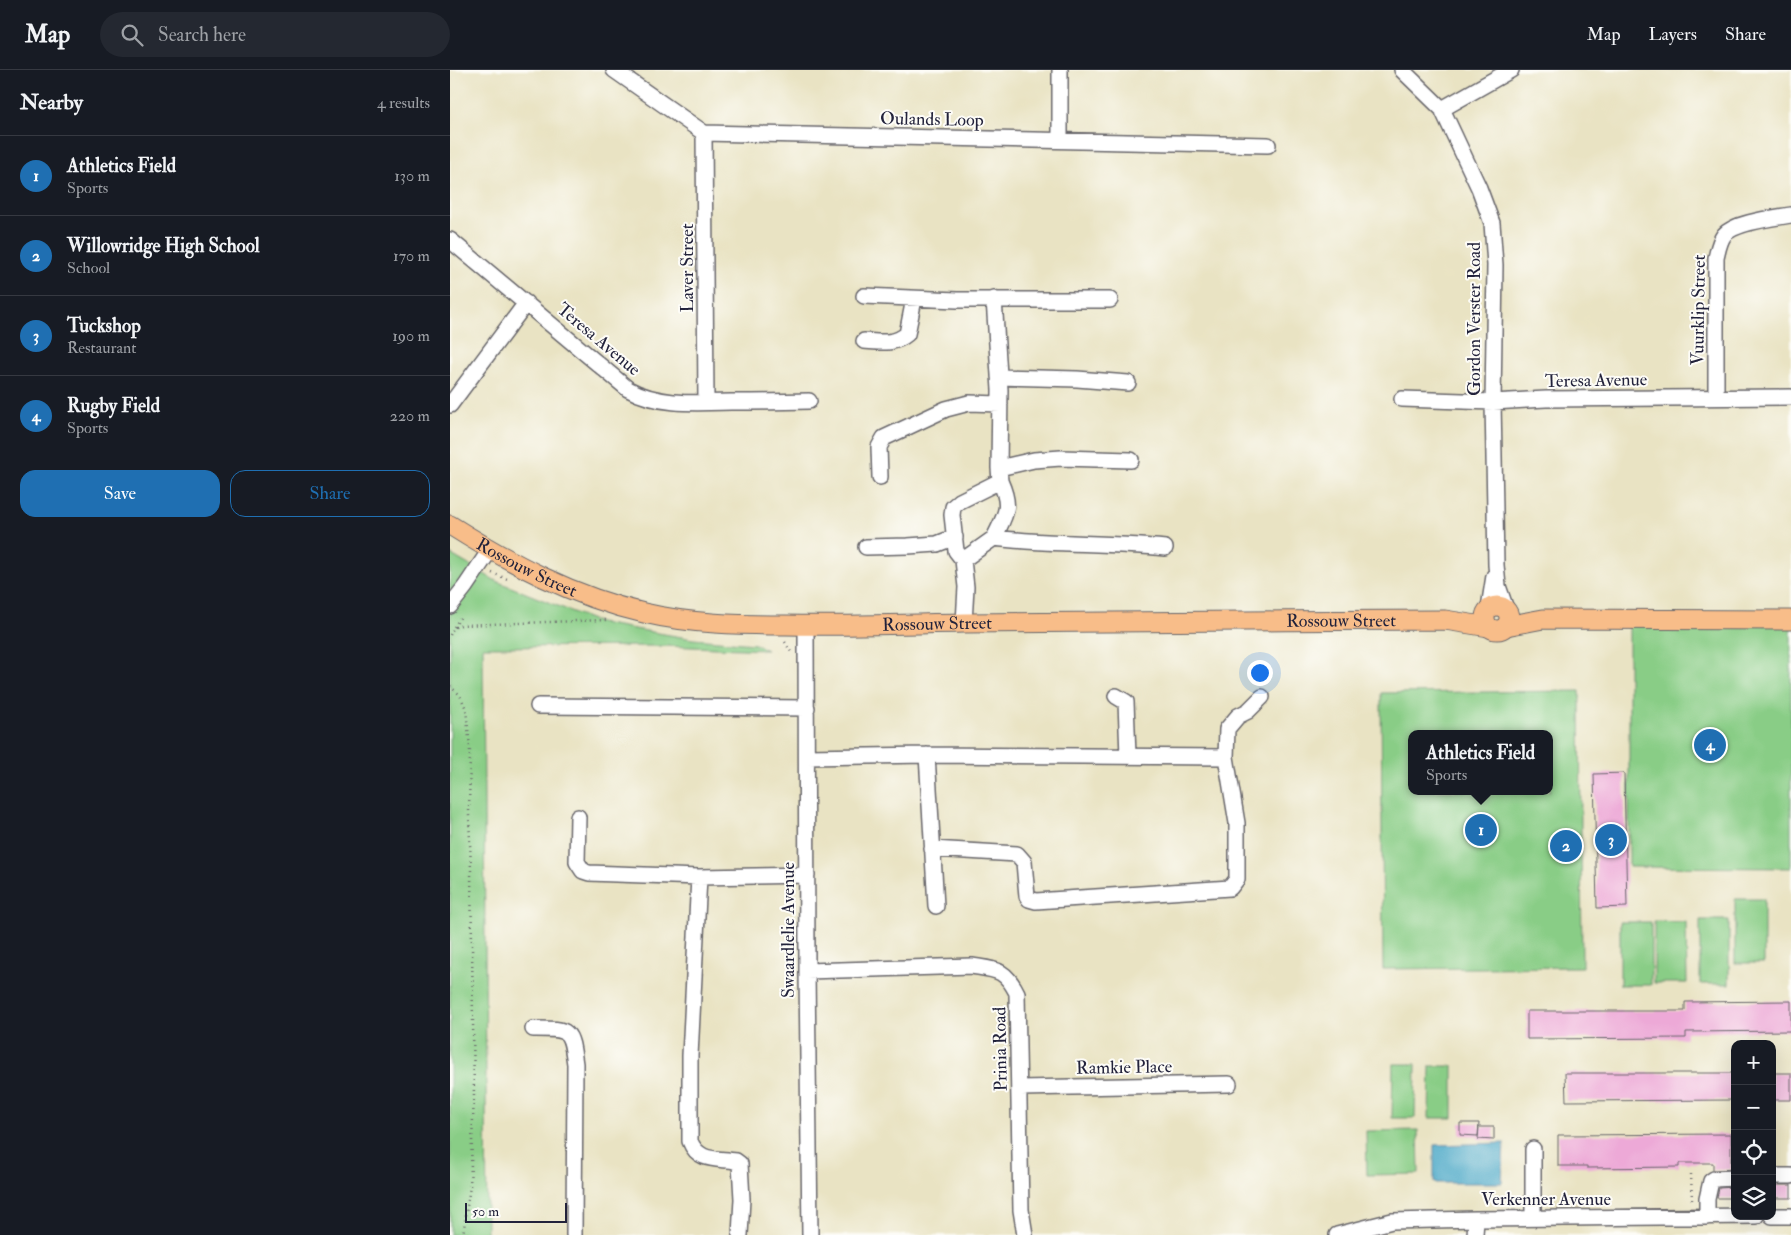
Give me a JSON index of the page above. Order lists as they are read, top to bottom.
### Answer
{
  "streets": {
    "main road": ["Rossouw Street"],
    "street": [
      "Oulands Loop",
      "Laver Street",
      "Vuurklip Street",
      "Gordon Verster Road",
      "Teresa Avenue",
      "Swaardlelie Avenue",
      "Prinia Road",
      "Ramkie Place",
      "Verkenner Avenue"
    ]
  },
  "crossings": [
    ["Oulands Loop", "Laver Street"],
    ["Laver Street", "Teresa Avenue"],
    ["Vuurklip Street", "Teresa Avenue"],
    ["Gordon Verster Road", "Teresa Avenue"],
    ["Gordon Verster Road", "Rossouw Street"],
    ["Rossouw Street", "Swaardlelie Avenue"],
    ["Swaardlelie Avenue", "Prinia Road"],
    ["Prinia Road", "Ramkie Place"]
  ],
  "scale_bar": "50 m",
  "page": {
    "header": "Map",
    "search": "Search here",
    "nav": ["Map", "Layers", "Share"],
    "heading": ["Nearby", "4 results"],
    "list": [
      {
        "mark": "1",
        "name": "Athletics Field",
        "note": "Sports",
        "value": "130 m"
      },
      {
        "mark": "2",
        "name": "Willowridge High School",
        "note": "School",
        "value": "170 m"
      },
      {
        "mark": "3",
        "name": "Tuckshop",
        "note": "Restaurant",
        "value": "190 m"
      },
      {
        "mark": "4",
        "name": "Rugby Field",
        "note": "Sports",
        "value": "220 m"
      }
    ],
    "buttons": ["Save", "Share"],
    "pins": [
      "4",
      "1",
      "3",
      "2"
    ],
    "popup": ["Athletics Field", "Sports"],
    "map_buttons": ["+", "−"],
    "scale": "50 m"
  }
}
